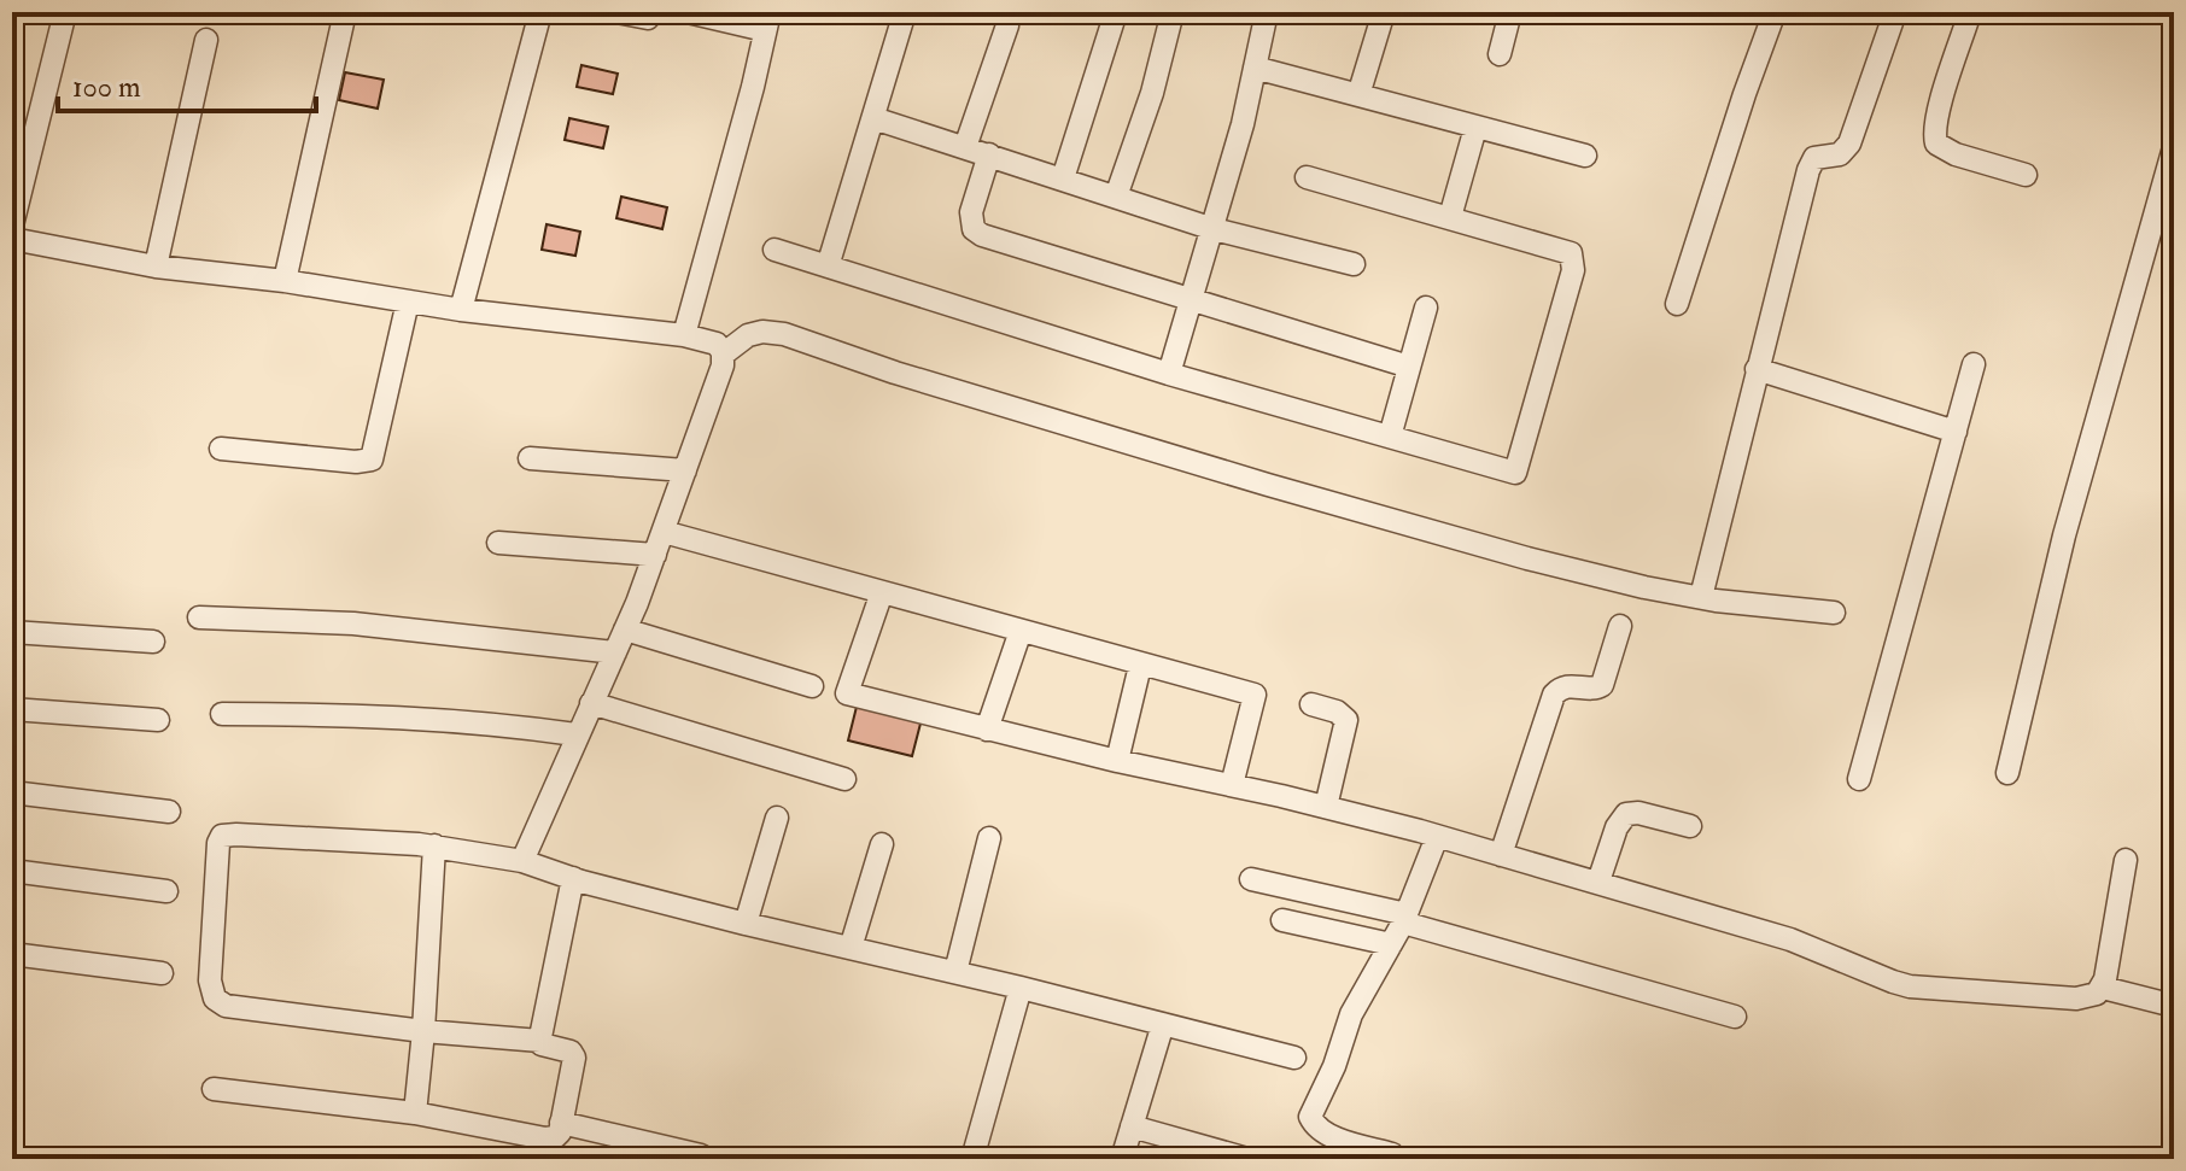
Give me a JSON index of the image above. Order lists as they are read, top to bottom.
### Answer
{
  "scale_bar": "100 m"
}
